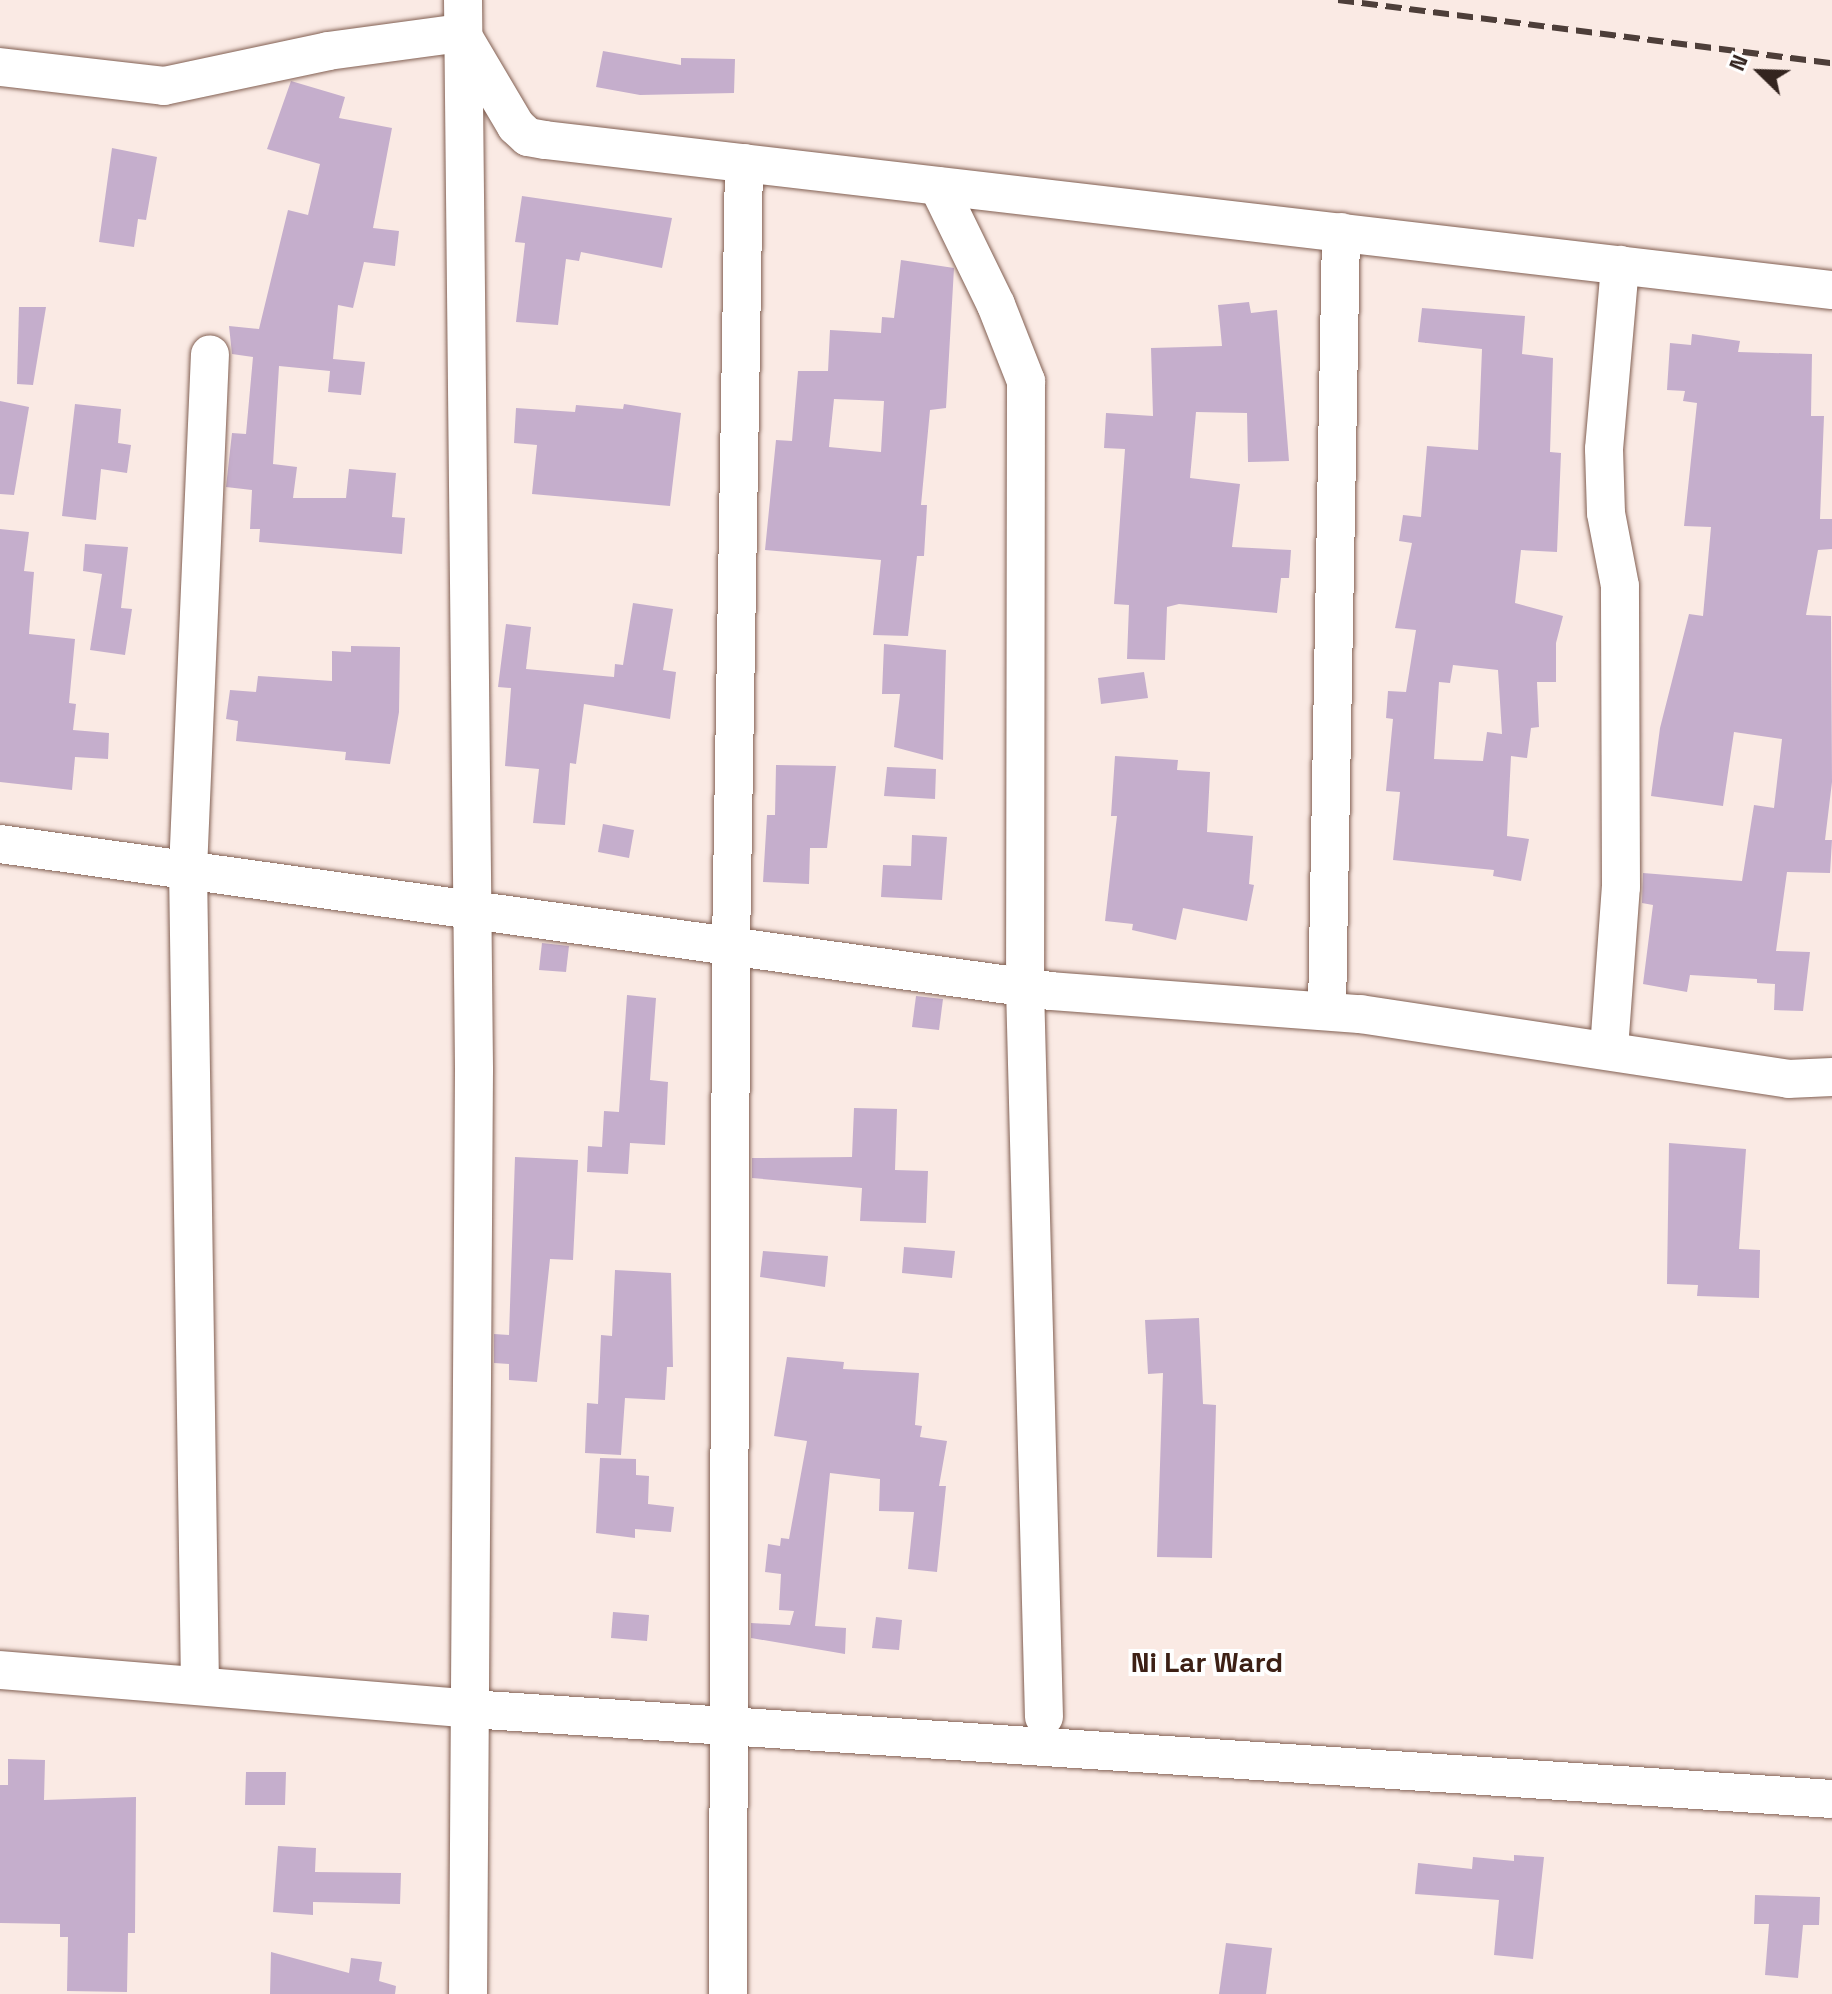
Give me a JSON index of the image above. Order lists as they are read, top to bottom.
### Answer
{
  "districts": ["Ni Lar Ward"],
  "north": "top left"
}
